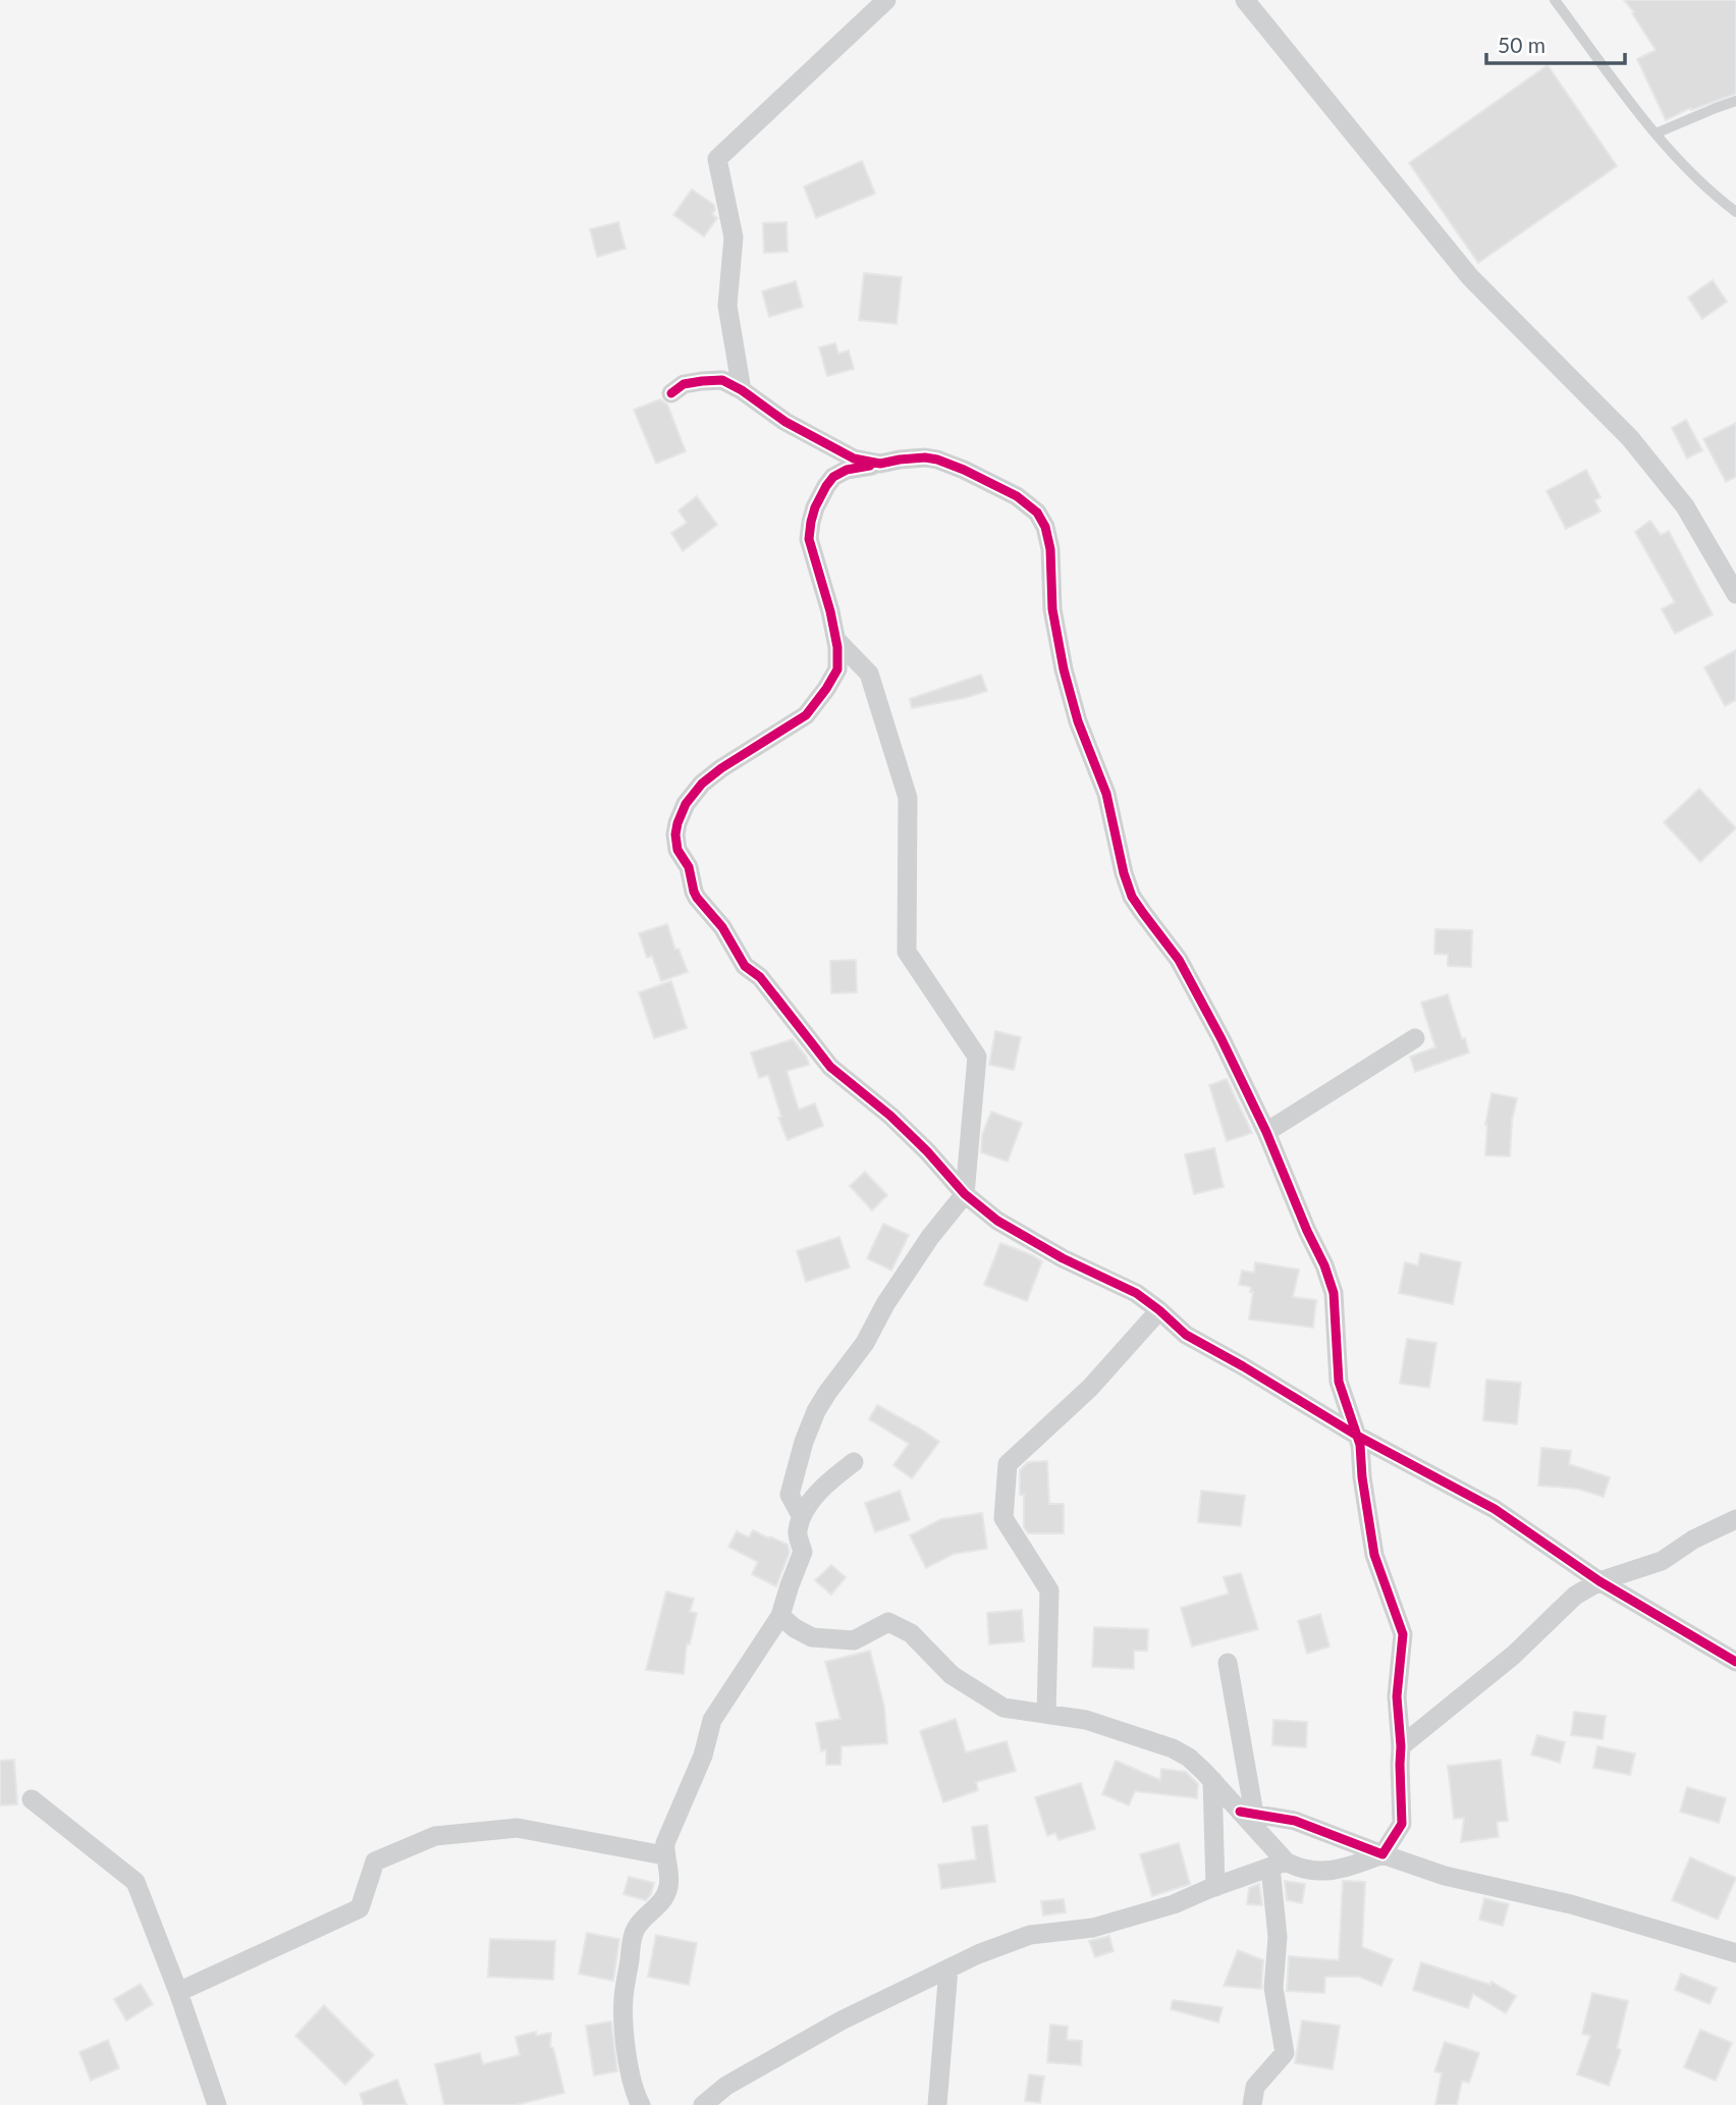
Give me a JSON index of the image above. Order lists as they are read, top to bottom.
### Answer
{
  "scale_bar": "50 m"
}
